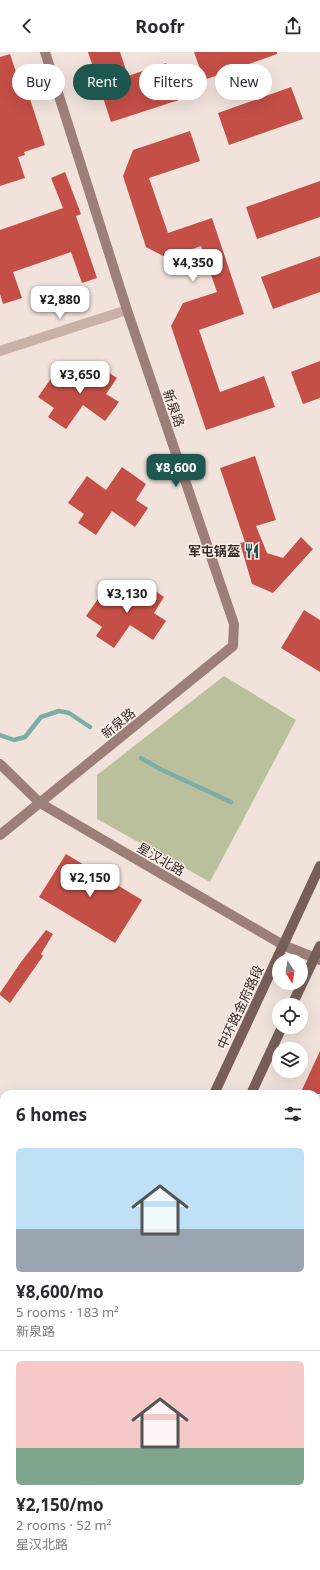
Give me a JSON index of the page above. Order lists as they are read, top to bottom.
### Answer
{
  "streets": {
    "main road": ["中环路金府路段"],
    "street": ["新泉路", "星汉北路"]
  },
  "crossings": [
    ["新泉路", "星汉北路"],
    ["星汉北路", "中环路金府路段"]
  ],
  "places": {
    "restaurant": ["军屯锅盔"]
  },
  "north": "bottom",
  "page": {
    "header": "Roofr",
    "chip": [
      "Buy",
      "Rent",
      "Filters",
      "New"
    ],
    "price": [
      "¥4,350",
      "¥2,880",
      "¥3,650",
      "¥8,600",
      "¥3,130",
      "¥2,150"
    ],
    "heading": "6 homes",
    "list": [
      {
        "name": "¥8,600/mo",
        "note": "5 rooms · 183 m² · 新泉路"
      },
      {
        "name": "¥2,150/mo",
        "note": "2 rooms · 52 m² · 星汉北路"
      }
    ]
  }
}
